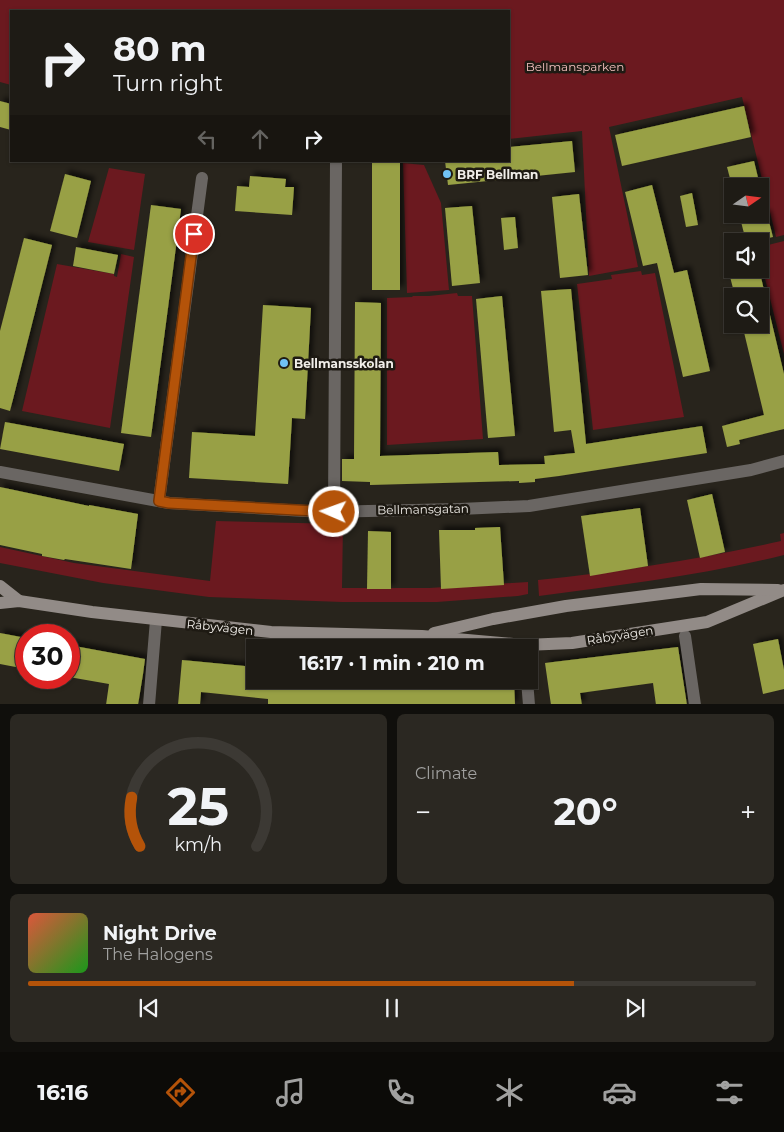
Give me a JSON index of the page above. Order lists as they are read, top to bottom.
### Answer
{
  "streets": {
    "main road": ["Råbyvägen"],
    "street": ["Bellmansgatan"]
  },
  "parks": ["Bellmansparken"],
  "places": ["BRF Bellman", "Bellmansskolan"],
  "north": "right",
  "page": {
    "turn": ["80 m", "Turn right"],
    "limit": "30",
    "trip": "16:17 · 1 min · 210 m",
    "tile": "Climate",
    "heat": ["−", "20°", "+"],
    "song": ["Night Drive", "The Halogens"],
    "tabs": "16:16",
    "gauge": ["25", "km/h"]
  }
}
